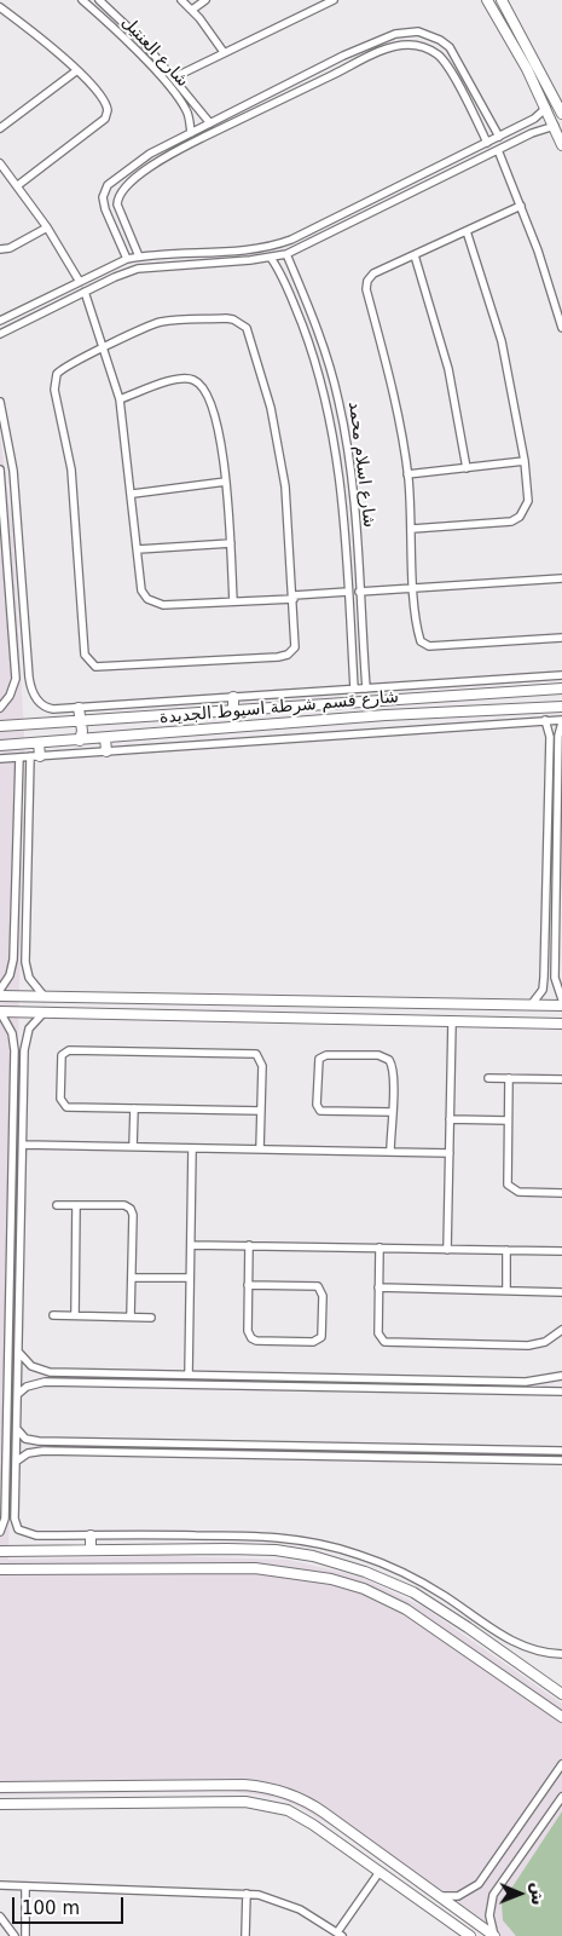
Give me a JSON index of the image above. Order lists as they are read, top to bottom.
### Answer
{
  "streets": {
    "street": ["شارع العنتيل", "شارع اسلام محمد", "شارع قسم شرطة اسيوط الجديدة"]
  },
  "scale_bar": "100 m",
  "north": "right"
}
